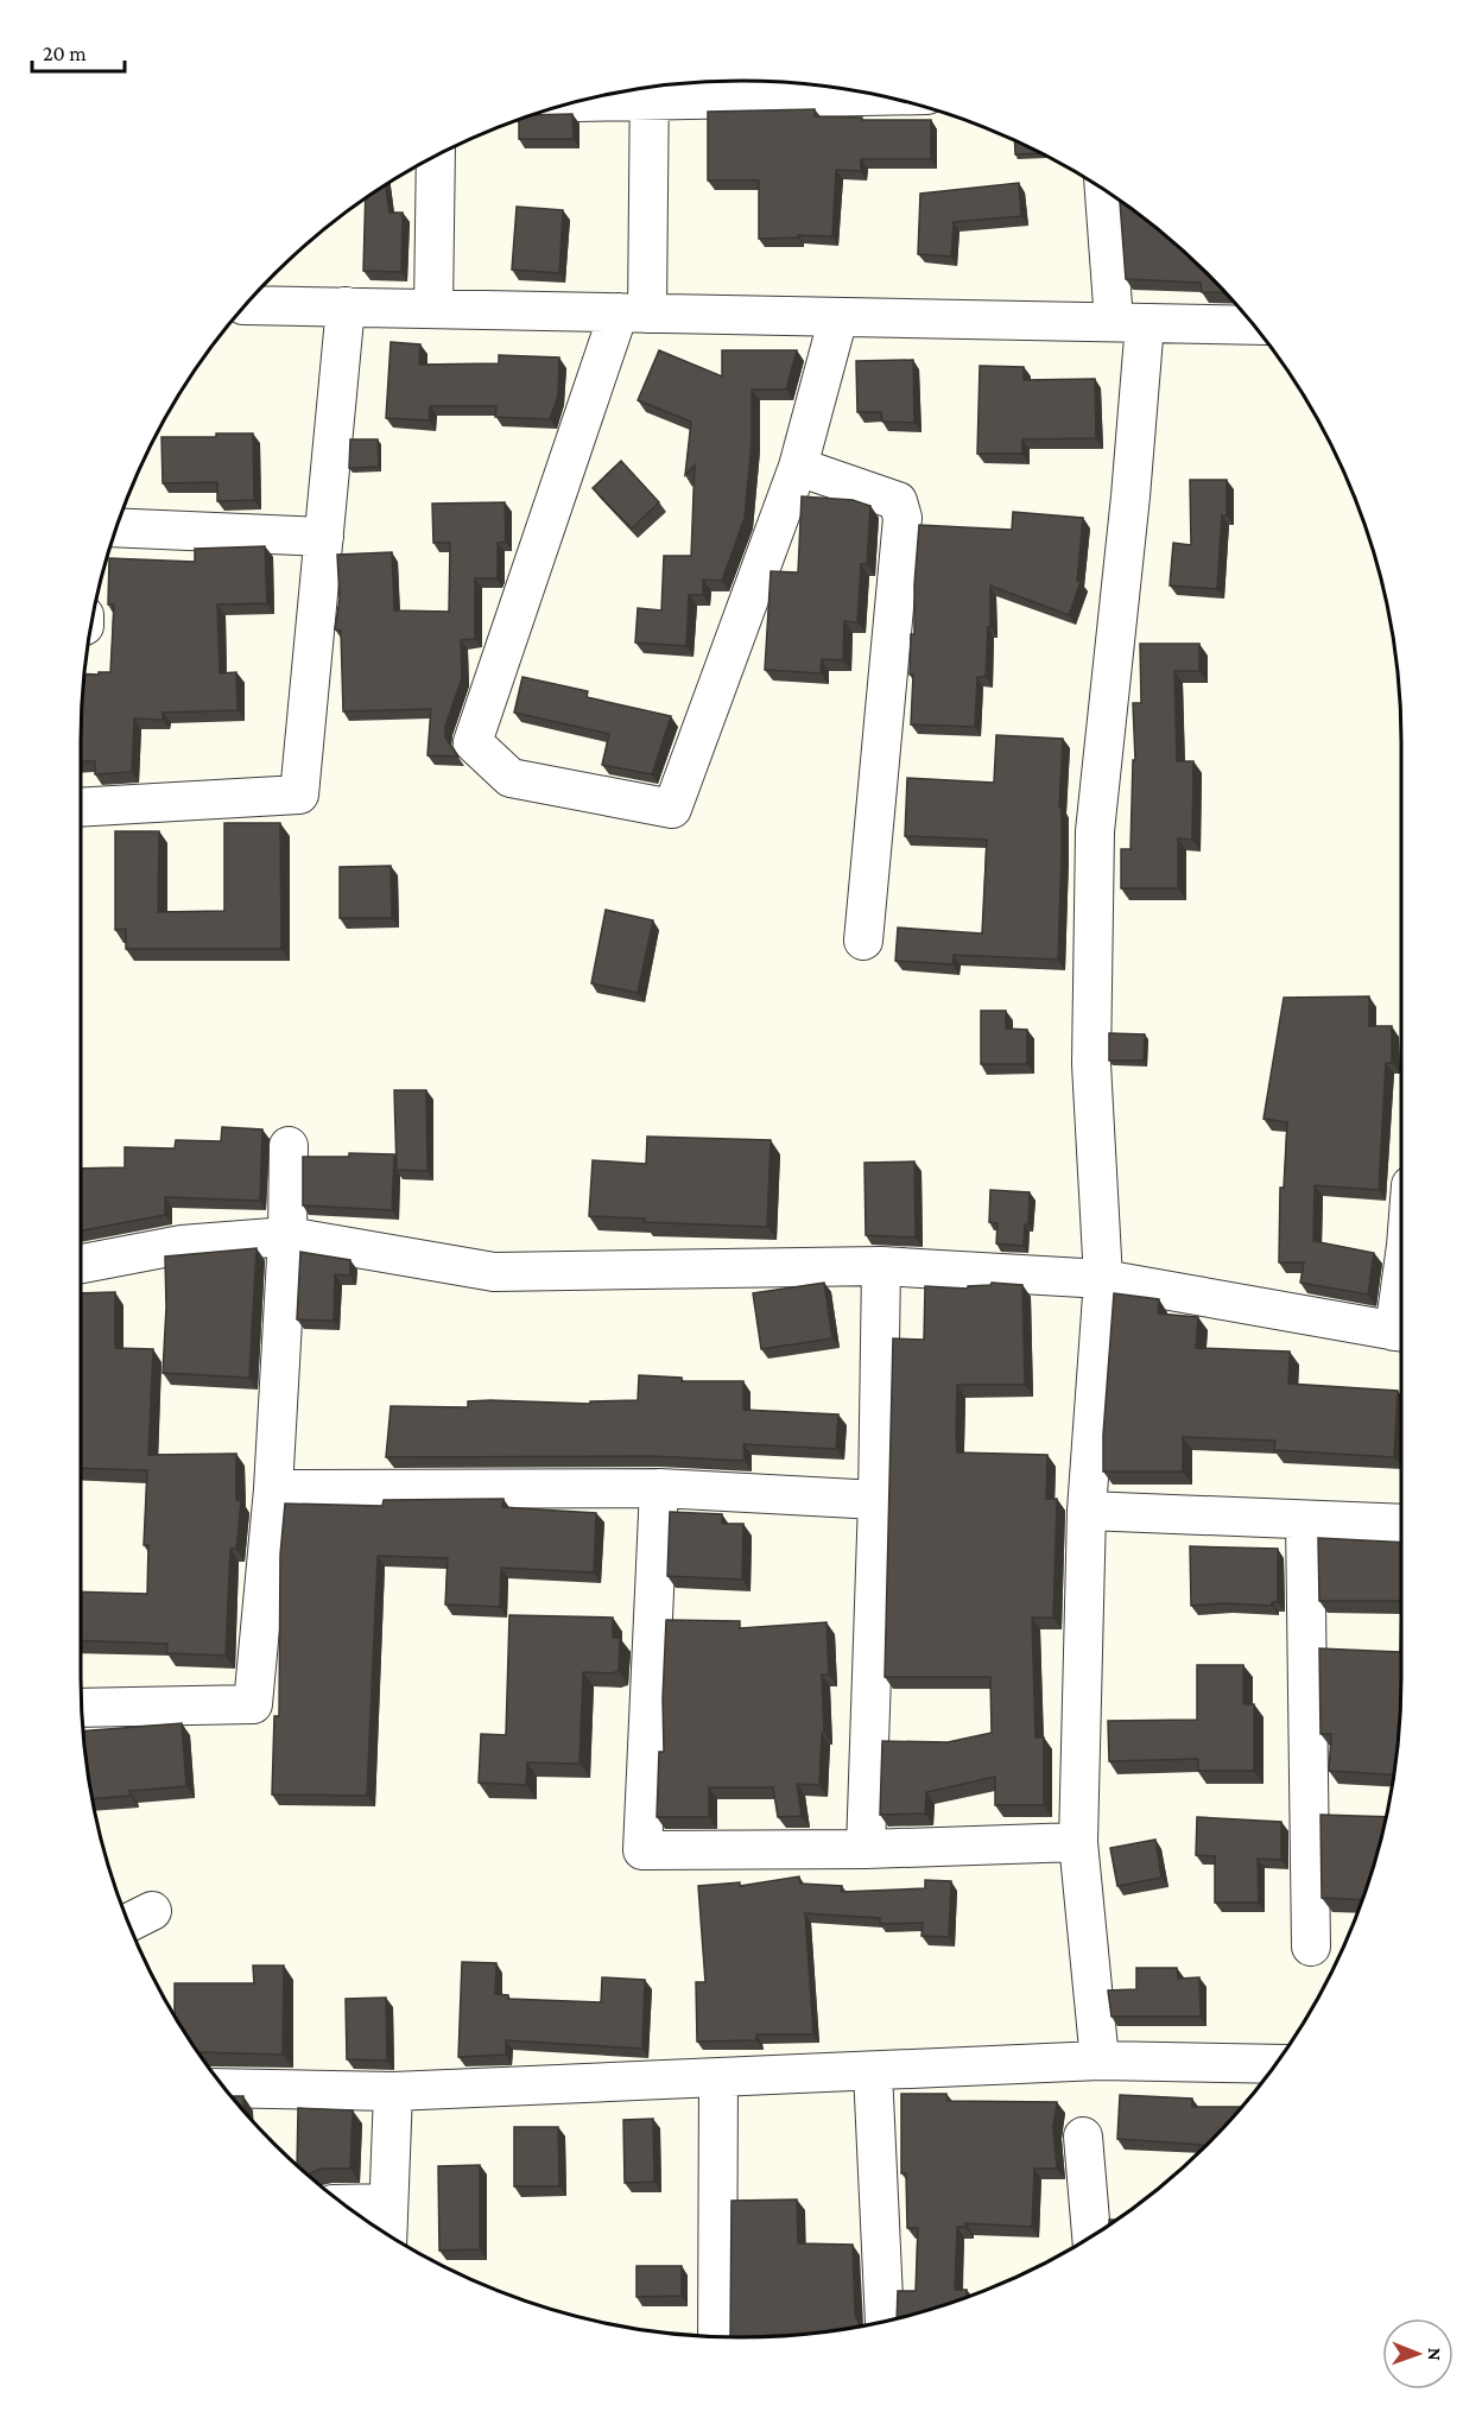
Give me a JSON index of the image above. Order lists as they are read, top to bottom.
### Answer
{
  "scale_bar": "20 m",
  "north": "right"
}
